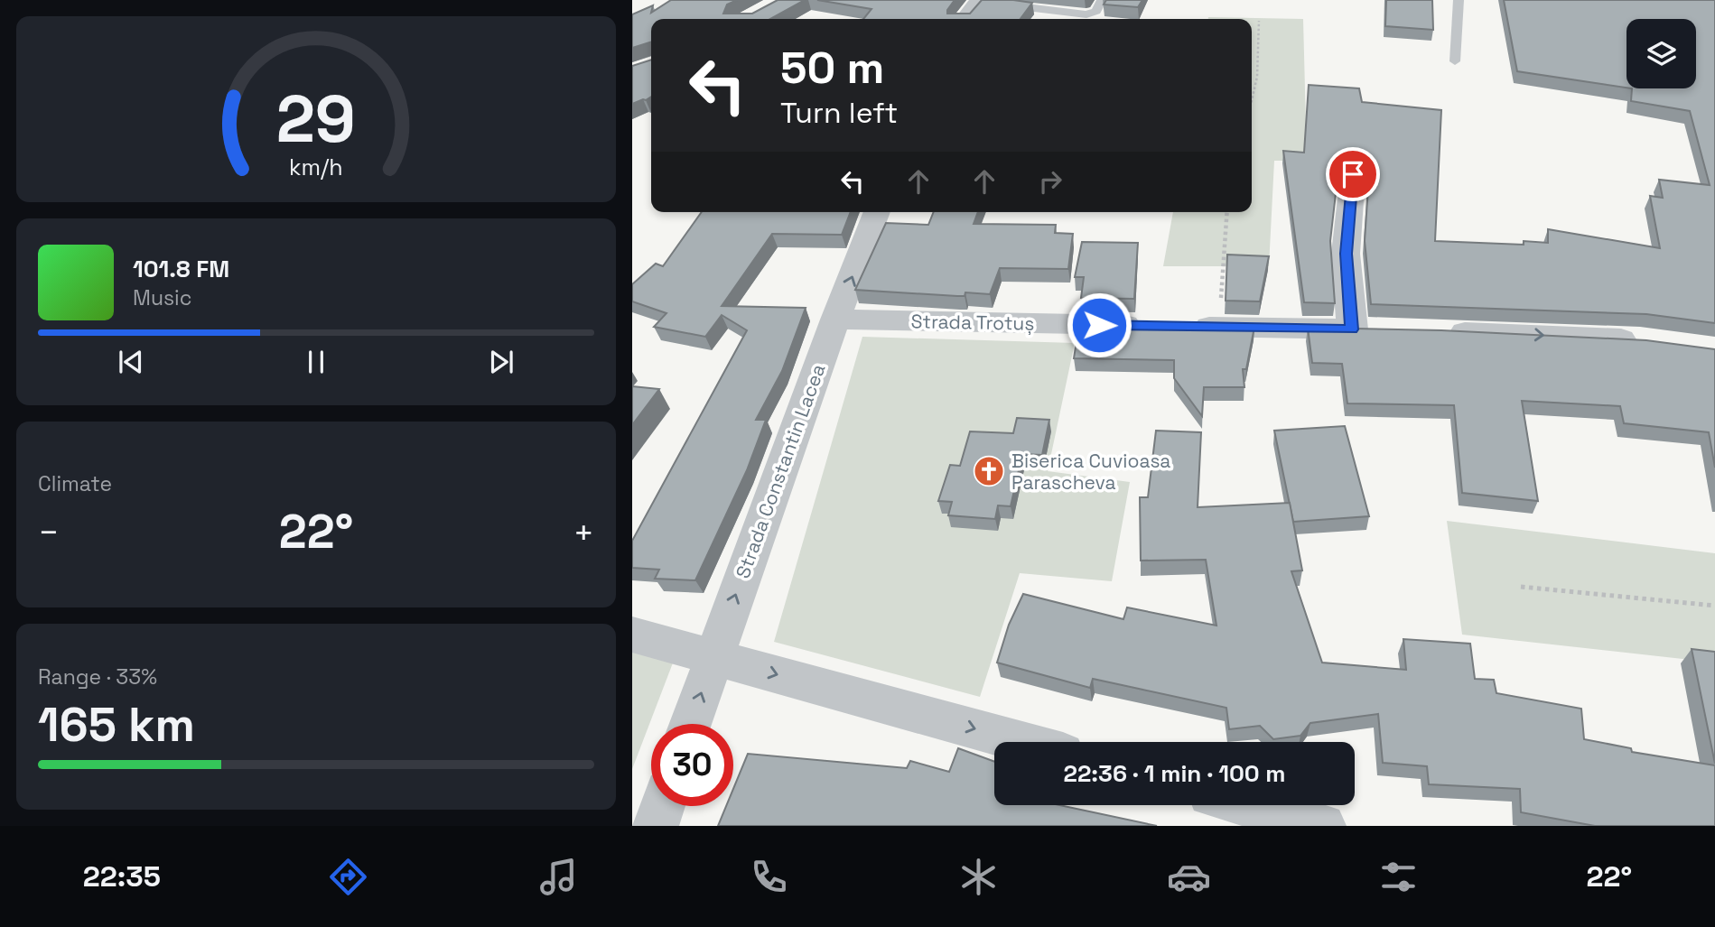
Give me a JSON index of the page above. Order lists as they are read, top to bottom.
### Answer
{
  "streets": {
    "street": ["Strada Trotuș", "Strada Constantin Lacea"]
  },
  "crossings": [
    ["Strada Trotuș", "Strada Constantin Lacea"]
  ],
  "one_way": ["Strada Constantin Lacea"],
  "places": {
    "church": ["Biserica Cuvioasa Parascheva"]
  },
  "page": {
    "turn": ["50 m", "Turn left"],
    "song": ["101.8 FM", "Music"],
    "tile": [
      "Climate",
      ["Range · 33%", "165 km"]
    ],
    "heat": ["−", "22°", "+"],
    "limit": "30",
    "trip": "22:36 · 1 min · 100 m",
    "tabs": ["22:35", "22°"],
    "gauge": ["29", "km/h"]
  }
}
